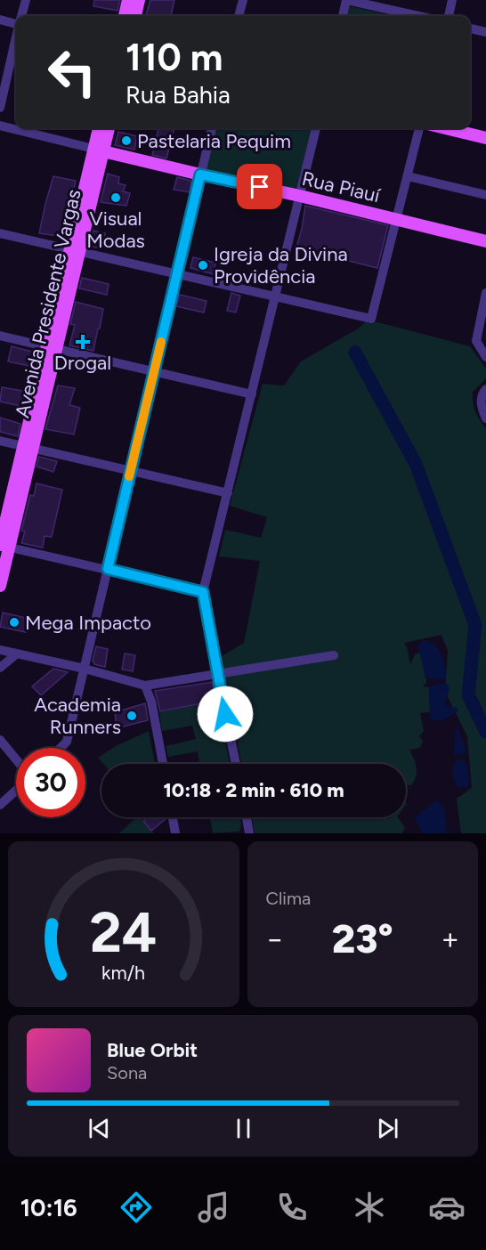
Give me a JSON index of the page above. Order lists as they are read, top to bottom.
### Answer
{
  "streets": {
    "main road": ["Rua Piauí", "Avenida Presidente Vargas"]
  },
  "crossings": [
    ["Rua Piauí", "Avenida Presidente Vargas"]
  ],
  "places": {
    "other": [
      "Pastelaria Pequim",
      "Visual Modas",
      "Igreja da Divina Providência",
      "Mega Impacto",
      "Academia Runners"
    ],
    "health": ["Drogal"]
  },
  "page": {
    "turn": ["110 m", "Rua Bahia"],
    "limit": "30",
    "trip": "10:18 · 2 min · 610 m",
    "tile": "Clima",
    "heat": ["−", "23°", "+"],
    "song": ["Blue Orbit", "Sona"],
    "tabs": "10:16",
    "gauge": ["24", "km/h"]
  }
}
